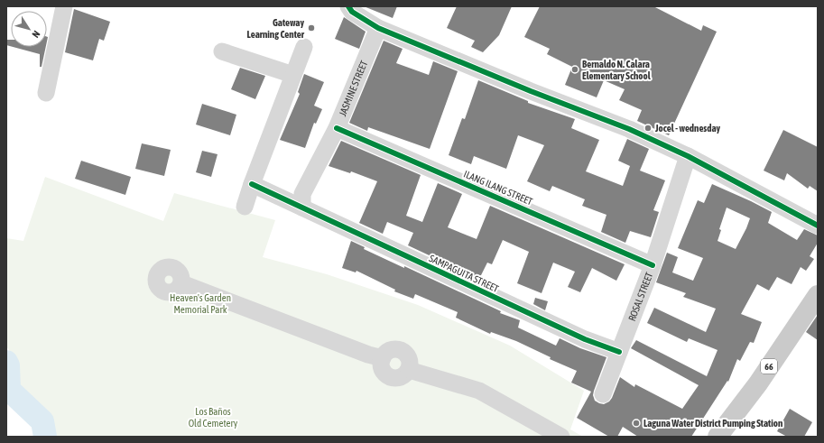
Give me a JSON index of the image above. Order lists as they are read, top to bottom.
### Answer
{
  "streets": {
    "main road": ["66"],
    "street": [
      "JASMINE STREET",
      "ILANG ILANG STREET",
      "SAMPAGUITA STREET",
      "ROSAL STREET"
    ]
  },
  "crossings": [
    ["JASMINE STREET", "ILANG ILANG STREET"],
    ["JASMINE STREET", "SAMPAGUITA STREET"],
    ["ILANG ILANG STREET", "ROSAL STREET"],
    ["SAMPAGUITA STREET", "ROSAL STREET"]
  ],
  "parks": ["Heaven's Garden Memorial Park", "Los Baños Old Cemetery"],
  "places": [
    "Gateway Learning Center",
    "Bernaldo N. Calara Elementary School",
    "Jocel - wednesday",
    "Laguna Water District Pumping Station"
  ],
  "north": "bottom right"
}
